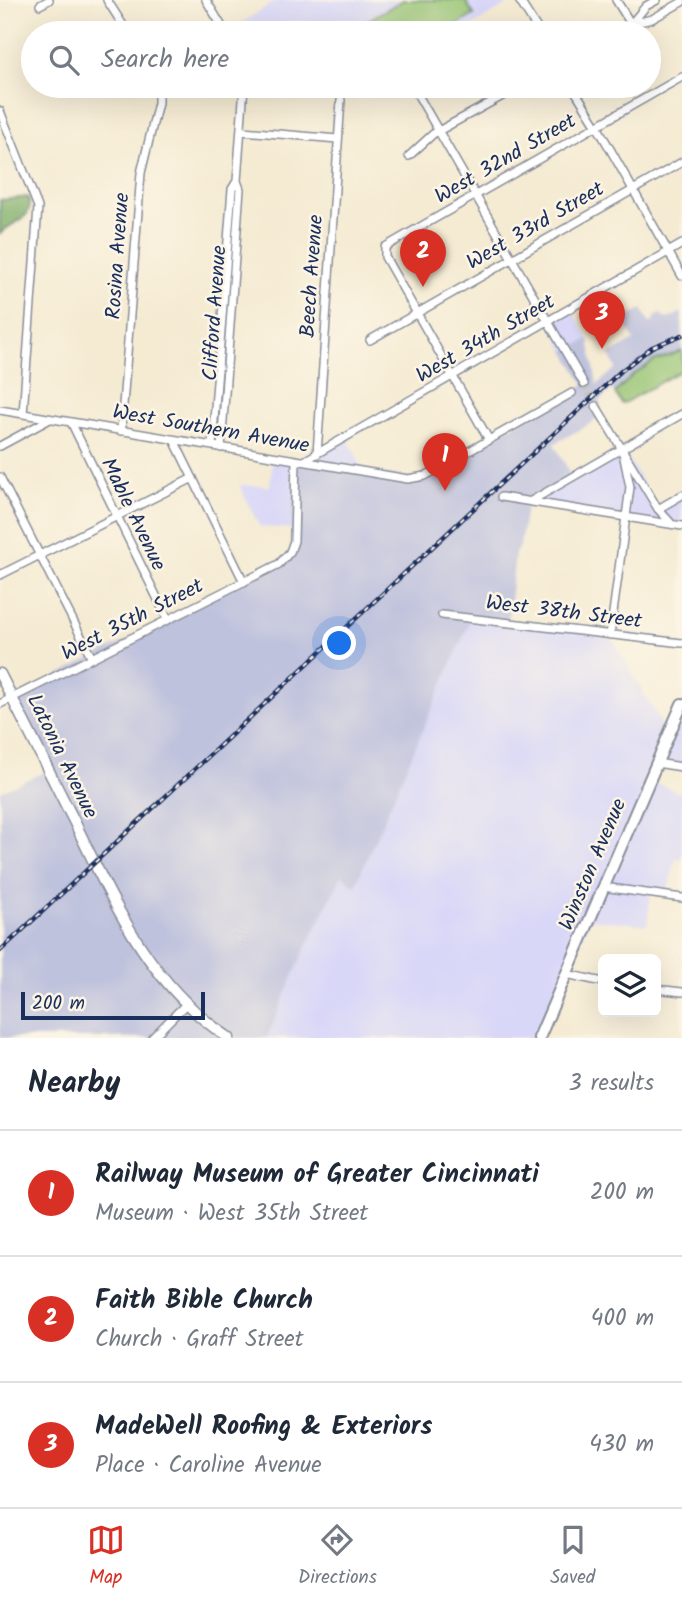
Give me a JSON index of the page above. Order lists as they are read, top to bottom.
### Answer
{
  "streets": {
    "main road": ["Winston Avenue"],
    "street": [
      "West 32nd Street",
      "West 33rd Street",
      "Rosina Avenue",
      "Beech Avenue",
      "Clifford Avenue",
      "West 34th Street",
      "West Southern Avenue",
      "Mable Avenue",
      "West 38th Street",
      "West 35th Street",
      "Latonia Avenue"
    ]
  },
  "crossings": [
    ["West 32nd Street", "West 33rd Street"],
    ["Rosina Avenue", "West Southern Avenue"],
    ["Beech Avenue", "West 34th Street"],
    ["Clifford Avenue", "West Southern Avenue"],
    ["West 34th Street", "West Southern Avenue"],
    ["West 34th Street", "West 35th Street"],
    ["West Southern Avenue", "Mable Avenue"],
    ["West Southern Avenue", "West 35th Street"],
    ["Mable Avenue", "West 35th Street"],
    ["West 35th Street", "Latonia Avenue"]
  ],
  "scale_bar": "200 m",
  "page": {
    "search": "Search here",
    "pins": ["2", "3", "1"],
    "scale": "200 m",
    "heading": ["Nearby", "3 results"],
    "list": [
      {
        "mark": "1",
        "name": "Railway Museum of Greater Cincinnati",
        "note": "Museum · West 35th Street",
        "value": "200 m"
      },
      {
        "mark": "2",
        "name": "Faith Bible Church",
        "note": "Church · Graff Street",
        "value": "400 m"
      },
      {
        "mark": "3",
        "name": "MadeWell Roofing & Exteriors",
        "note": "Place · Caroline Avenue",
        "value": "430 m"
      }
    ],
    "nav": ["Map", "Directions", "Saved"]
  }
}
